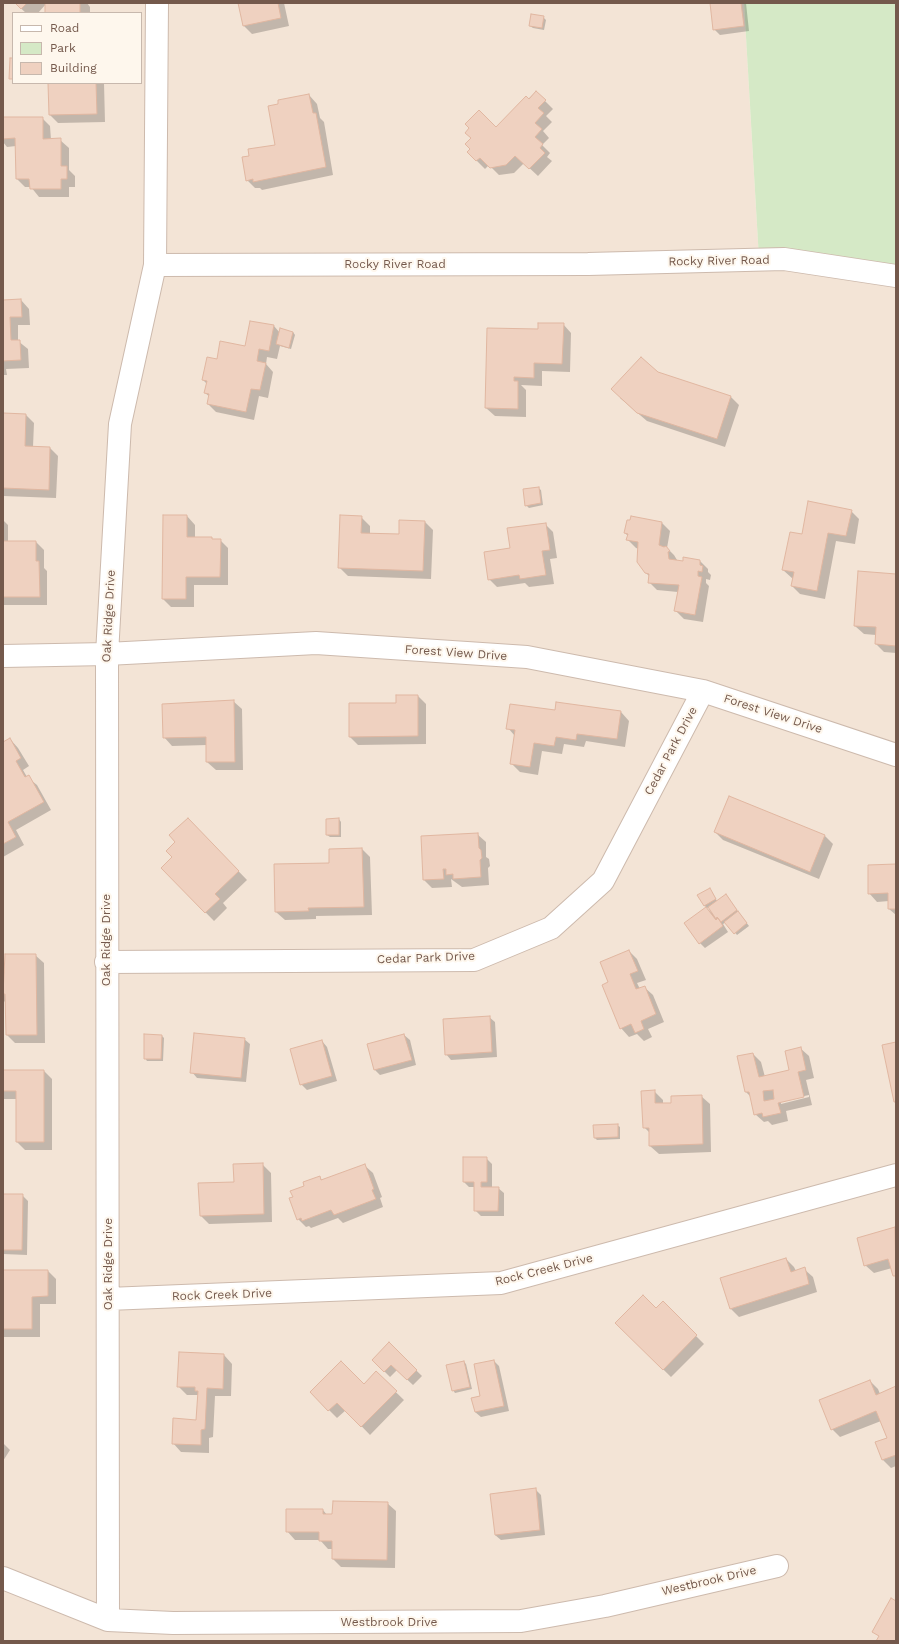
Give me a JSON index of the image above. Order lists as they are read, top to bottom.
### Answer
{
  "streets": {
    "street": [
      "Rocky River Road",
      "Oak Ridge Drive",
      "Forest View Drive",
      "Cedar Park Drive",
      "Rock Creek Drive",
      "Westbrook Drive"
    ]
  },
  "crossings": [
    ["Rocky River Road", "Oak Ridge Drive"],
    ["Oak Ridge Drive", "Forest View Drive"],
    ["Oak Ridge Drive", "Cedar Park Drive"],
    ["Oak Ridge Drive", "Rock Creek Drive"],
    ["Oak Ridge Drive", "Westbrook Drive"],
    ["Forest View Drive", "Cedar Park Drive"]
  ],
  "legend": ["Road", "Park", "Building"]
}
